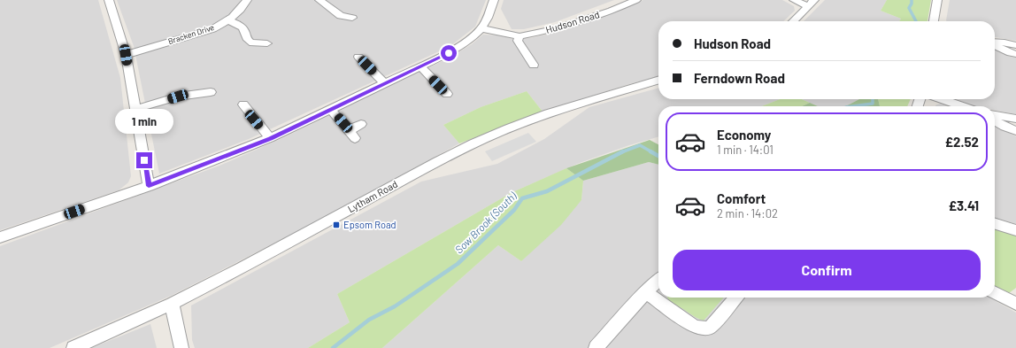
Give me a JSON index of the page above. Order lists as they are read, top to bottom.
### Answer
{
  "streets": {
    "street": ["Hudson Road", "Bracken Drive", "Lytham Road"]
  },
  "water": ["Sow Brook (South)"],
  "places": {
    "transit": ["Epsom Road"]
  },
  "page": {
    "banner": ["Hudson Road", "Ferndown Road"],
    "bubble": "1 min",
    "list": [
      {
        "name": "Economy",
        "note": "1 min · 14:01",
        "value": "£2.52"
      },
      {
        "name": "Comfort",
        "note": "2 min · 14:02",
        "value": "£3.41"
      }
    ],
    "buttons": "Confirm"
  }
}
